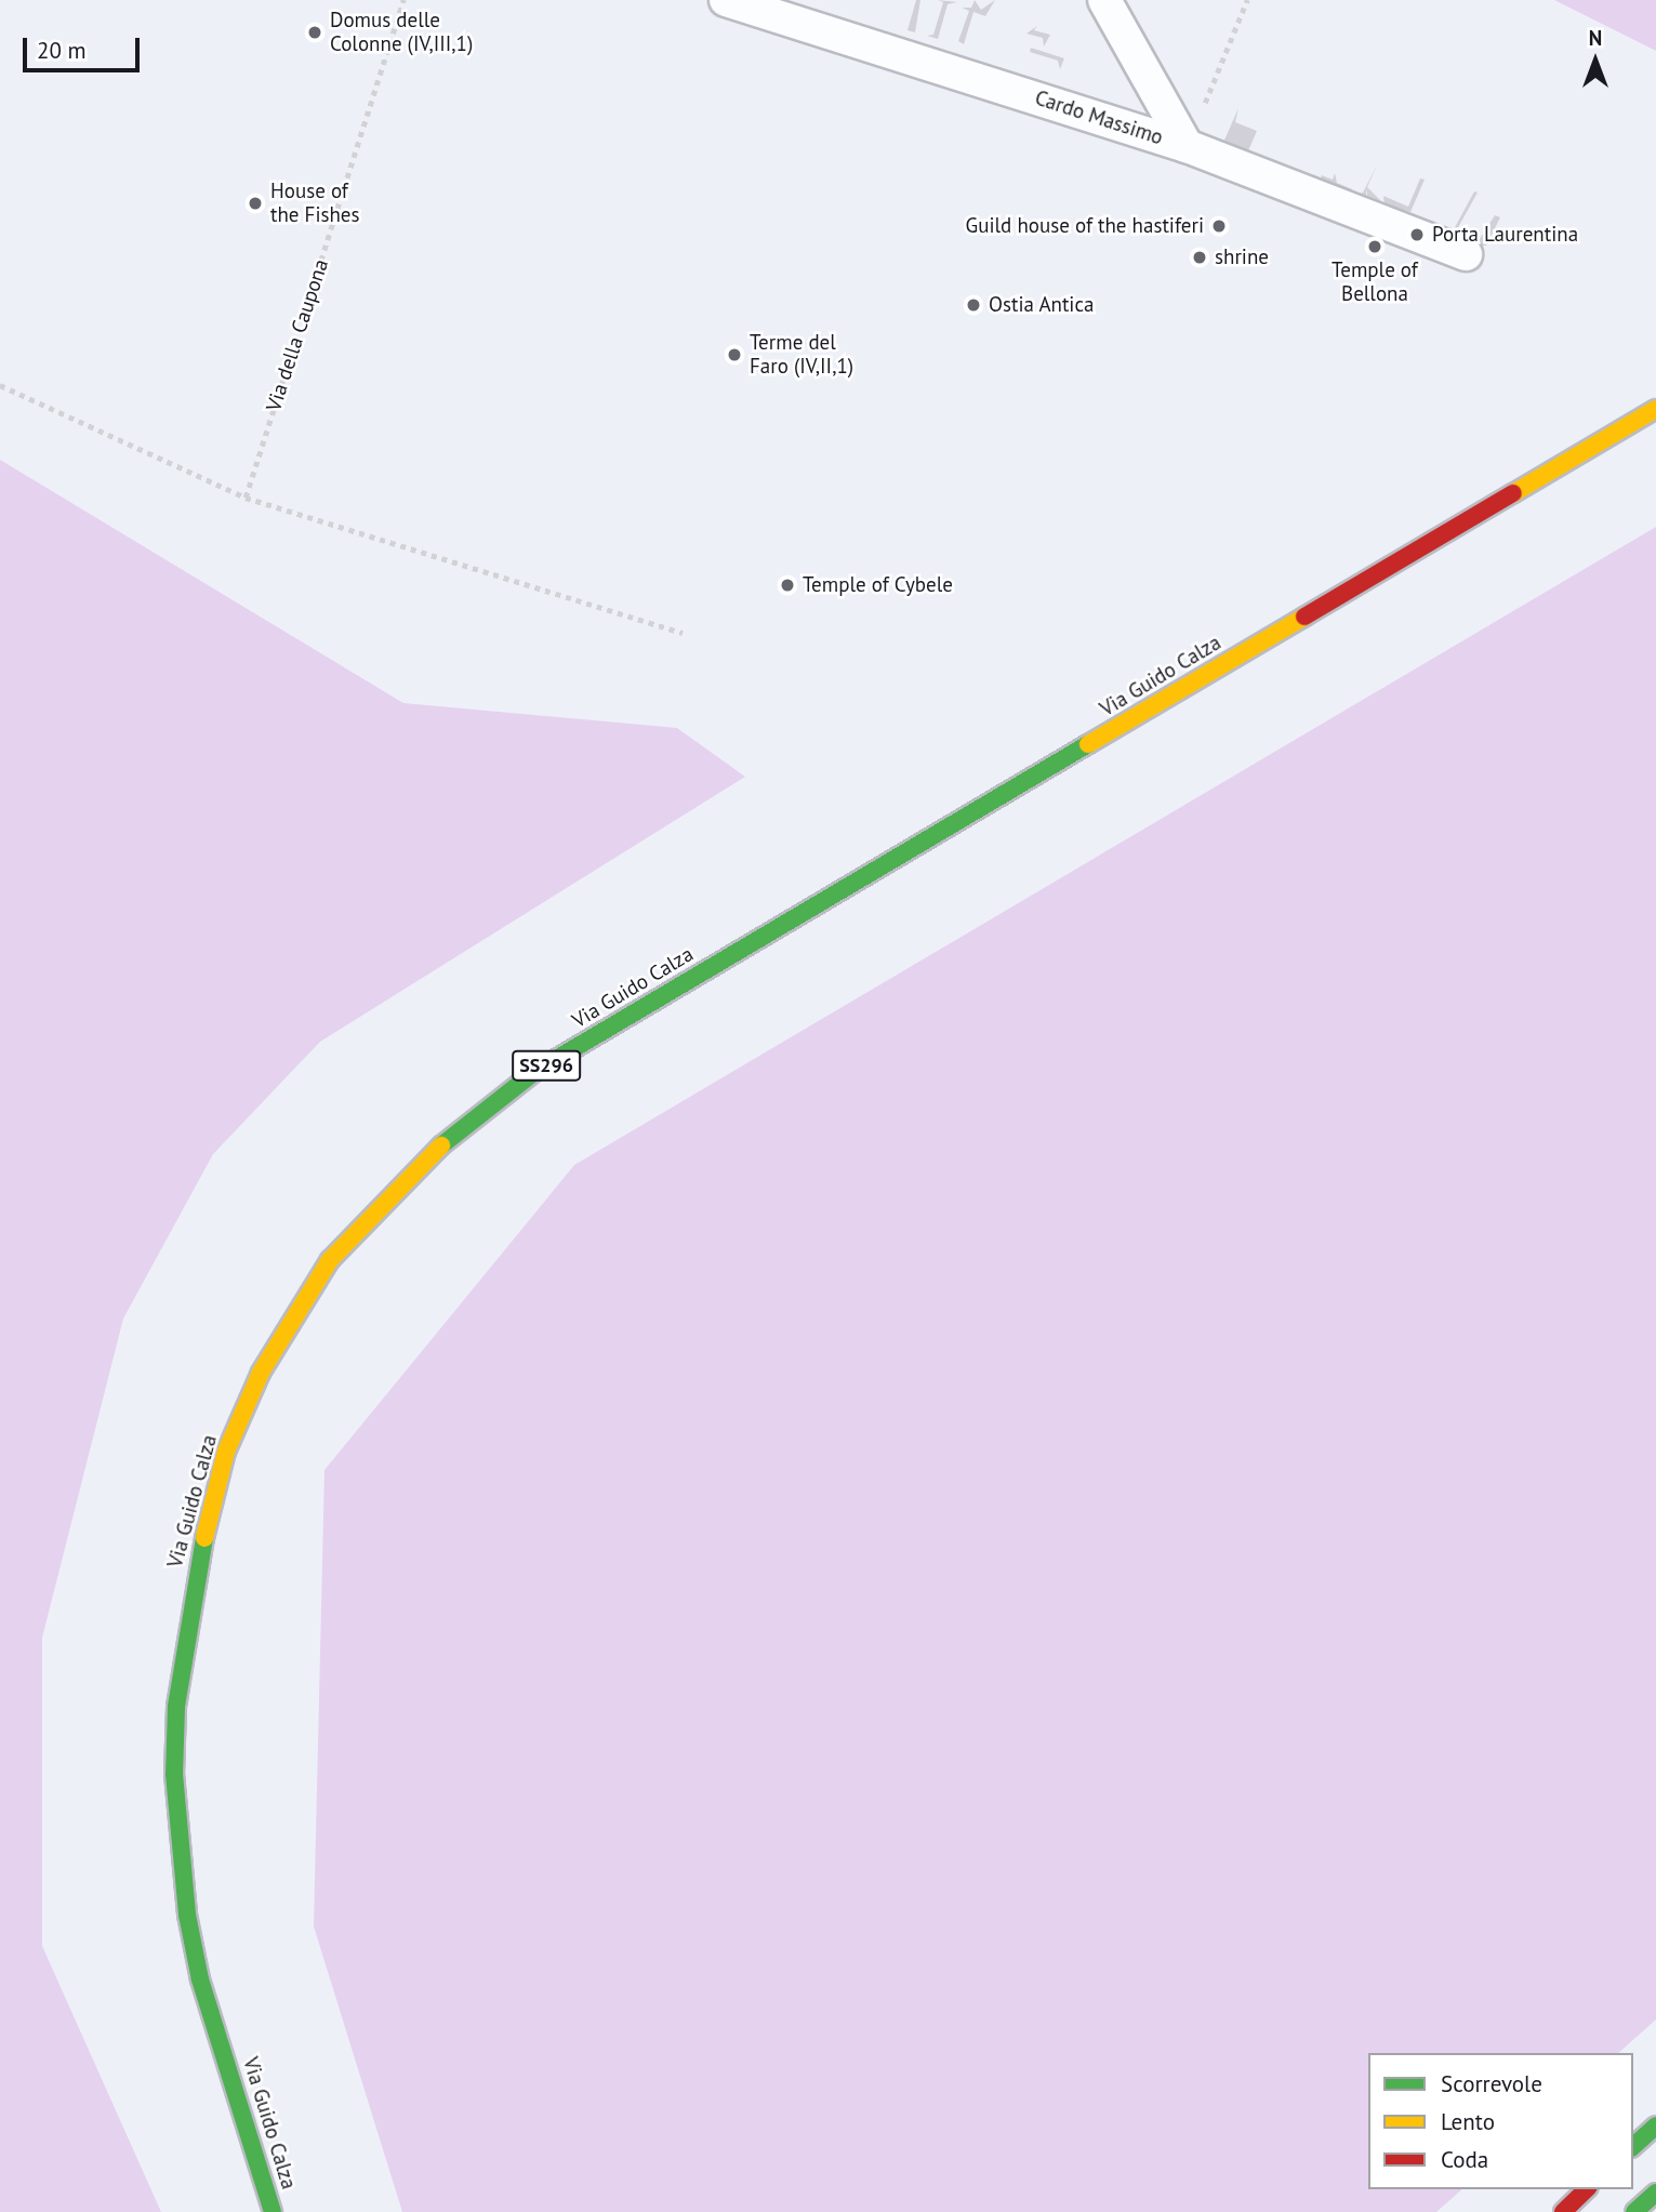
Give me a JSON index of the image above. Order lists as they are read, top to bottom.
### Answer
{
  "streets": {
    "main road": ["Via Guido Calza", "SS296"],
    "street": ["Cardo Massimo"],
    "path": ["Via della Caupona"]
  },
  "places": [
    "Domus delle Colonne (IV,III,1)",
    "House of the Fishes",
    "Guild house of the hastiferi",
    "Porta Laurentina",
    "Temple of Bellona",
    "shrine",
    "Ostia Antica",
    "Terme del Faro (IV,II,1)",
    "Temple of Cybele"
  ],
  "legend": ["Scorrevole", "Lento", "Coda"],
  "scale_bar": "20 m",
  "north": "top"
}
